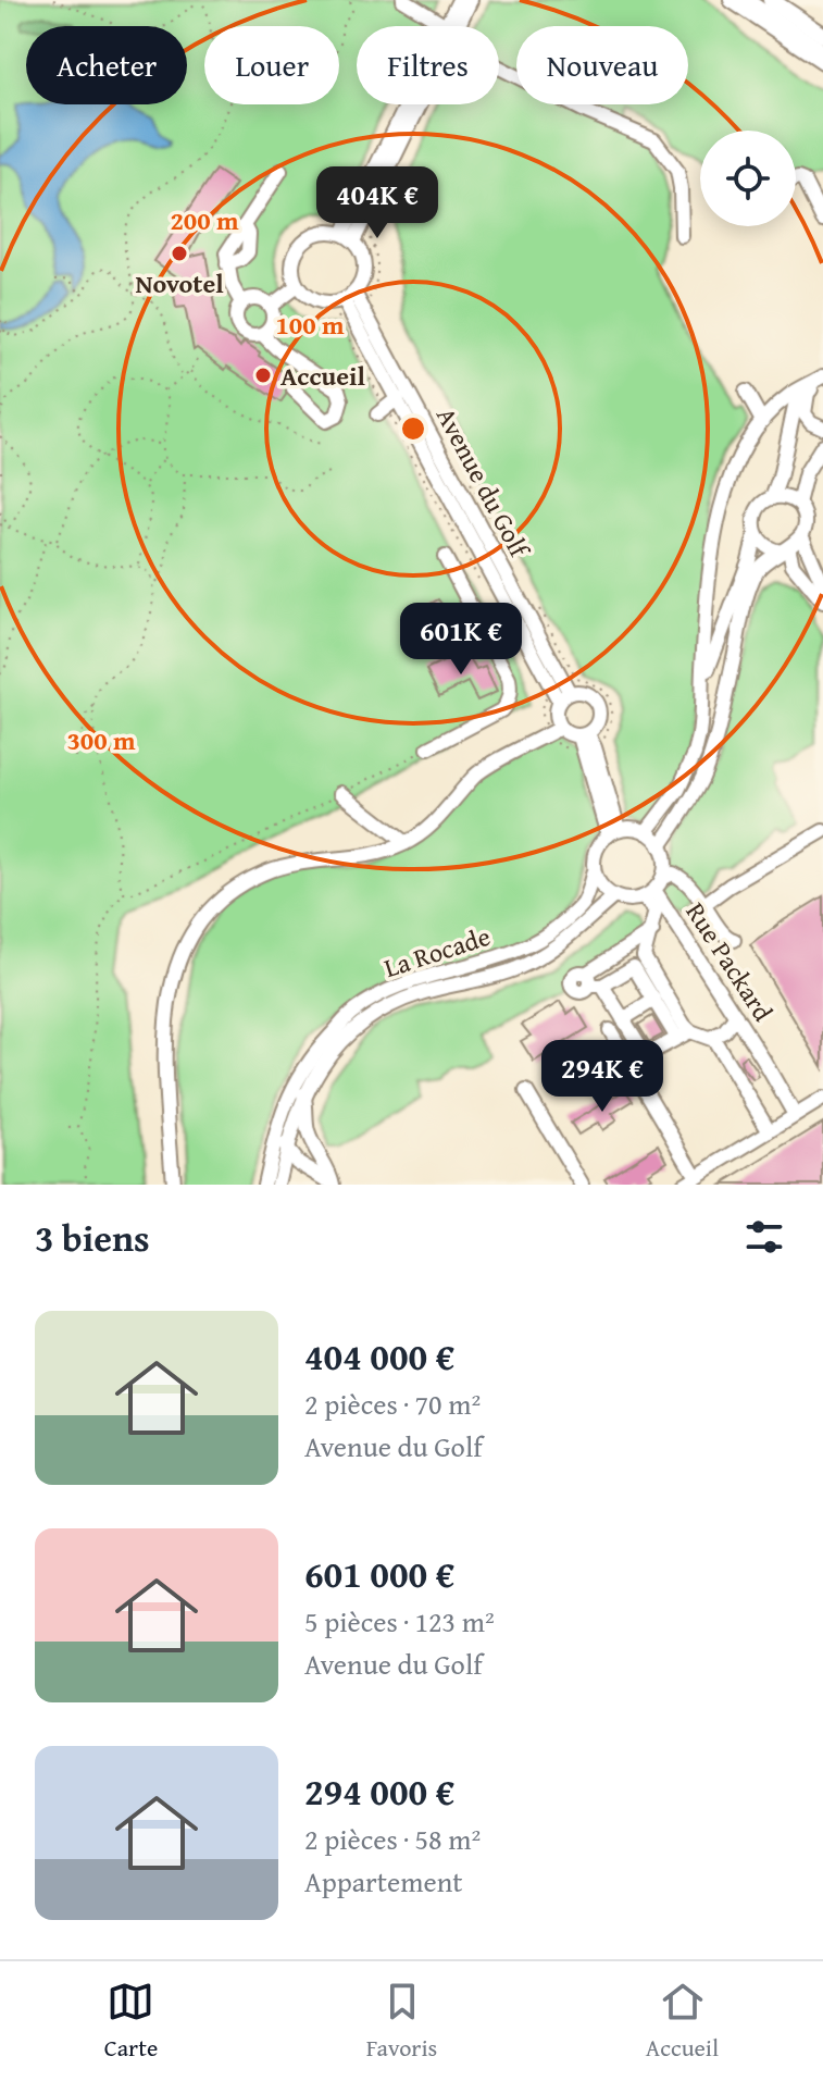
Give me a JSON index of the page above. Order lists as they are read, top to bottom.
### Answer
{
  "streets": {
    "street": ["Avenue du Golf", "La Rocade", "Rue Packard"]
  },
  "crossings": [
    ["La Rocade", "Rue Packard"]
  ],
  "places": ["Novotel", "Accueil"],
  "page": {
    "chip": [
      "Acheter",
      "Louer",
      "Filtres",
      "Nouveau"
    ],
    "price": ["404K €", "601K €", "294K €"],
    "heading": "3 biens",
    "list": [
      {
        "name": "404 000 €",
        "note": "2 pièces · 70 m² · Avenue du Golf"
      },
      {
        "name": "601 000 €",
        "note": "5 pièces · 123 m² · Avenue du Golf"
      },
      {
        "name": "294 000 €",
        "note": "2 pièces · 58 m² · Appartement"
      }
    ],
    "tabs": ["Carte", "Favoris", "Accueil"]
  },
  "rings": ["200 m", "100 m", "300 m"]
}
